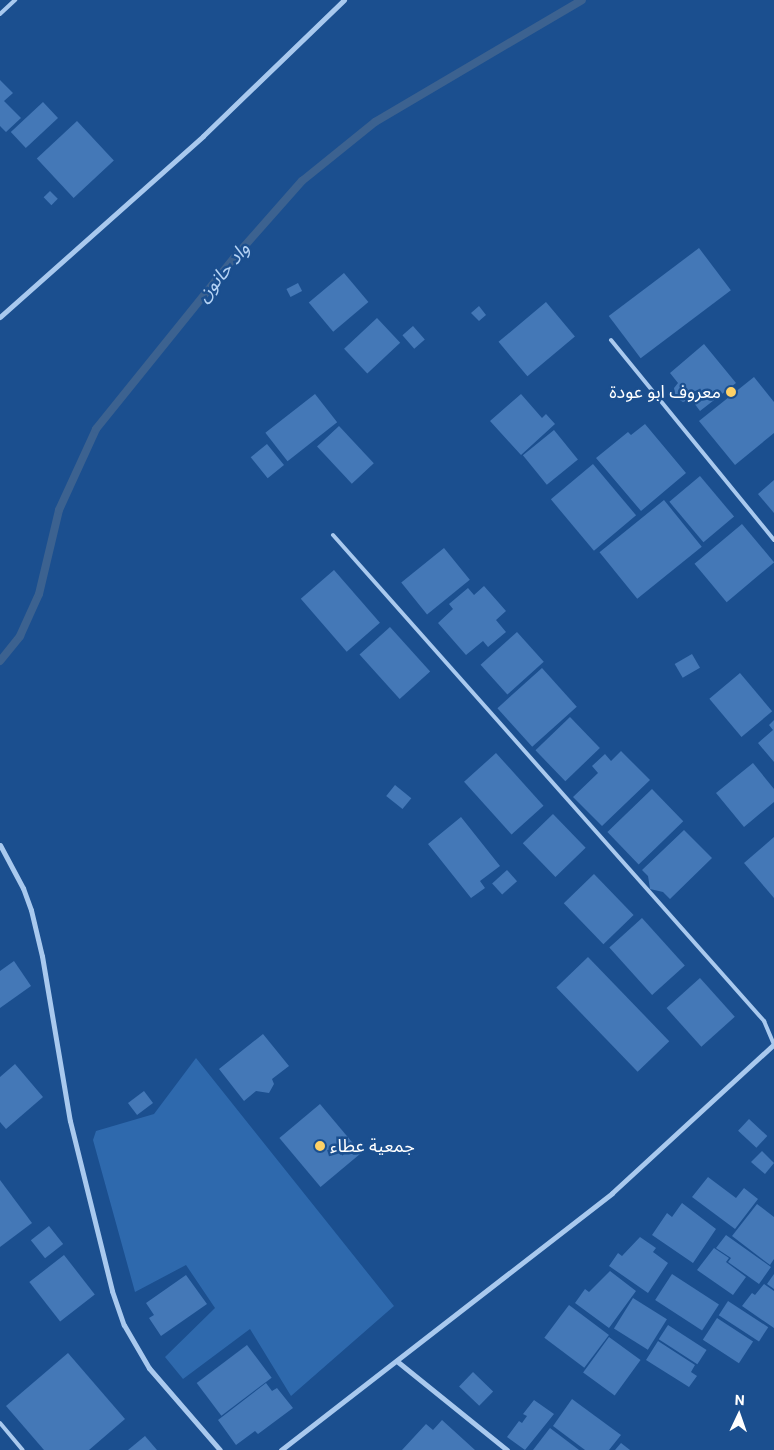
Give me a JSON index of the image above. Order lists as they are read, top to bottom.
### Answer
{
  "water": ["واد حانون"],
  "places": ["معروف ابو عودة", "جمعية عطاء"],
  "north": "top"
}
